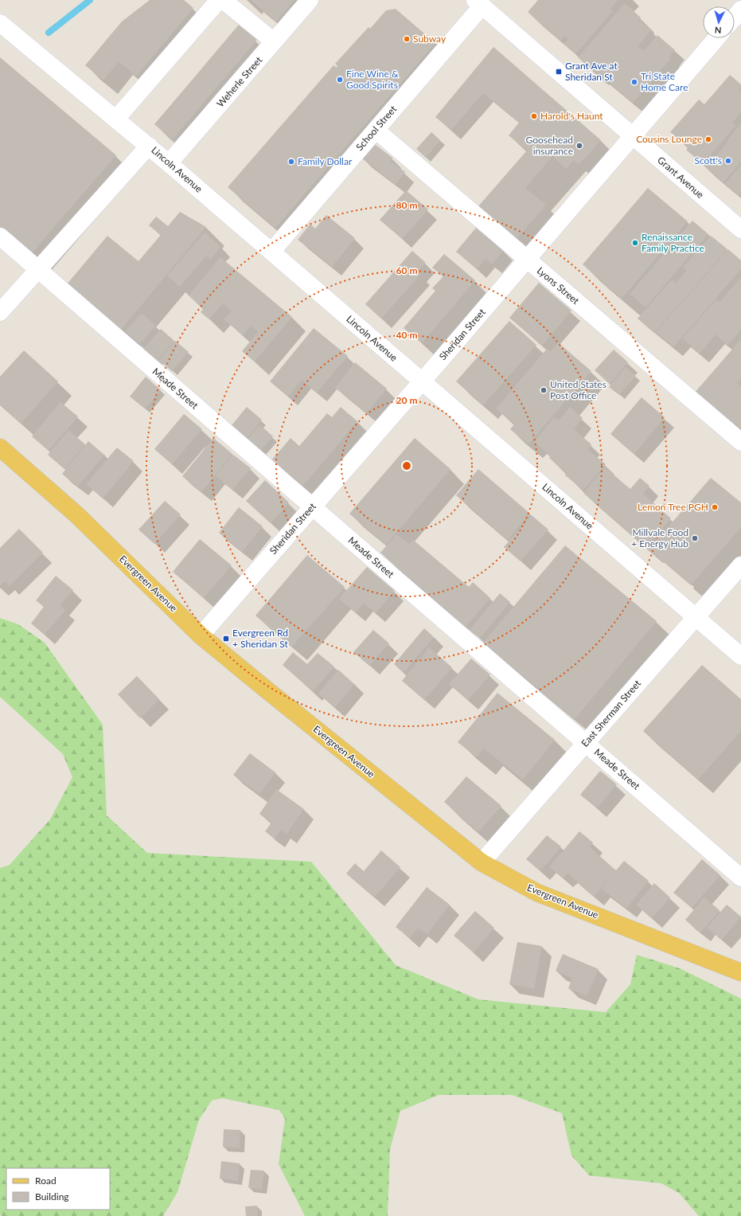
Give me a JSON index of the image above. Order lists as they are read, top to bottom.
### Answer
{
  "streets": {
    "main road": ["Evergreen Avenue"],
    "street": [
      "Weherle Street",
      "School Street",
      "Lincoln Avenue",
      "Grant Avenue",
      "Lyons Street",
      "Sheridan Street",
      "Meade Street",
      "East Sherman Street"
    ]
  },
  "crossings": [
    ["Weherle Street", "Lincoln Avenue"],
    ["School Street", "Lincoln Avenue"],
    ["School Street", "Grant Avenue"],
    ["School Street", "Lyons Street"],
    ["Lincoln Avenue", "Sheridan Street"],
    ["Lincoln Avenue", "East Sherman Street"],
    ["Grant Avenue", "Sheridan Street"],
    ["Lyons Street", "Sheridan Street"],
    ["Sheridan Street", "Meade Street"],
    ["Sheridan Street", "Evergreen Avenue"],
    ["Meade Street", "East Sherman Street"],
    ["Evergreen Avenue", "East Sherman Street"]
  ],
  "places": {
    "other": [
      "Subway",
      "Fine Wine & Good Spirits",
      "Tri State Home Care",
      "Harold's Haunt",
      "Cousins Lounge",
      "Goosehead insurance",
      "Scott's",
      "Family Dollar",
      "Renaissance Family Practice",
      "United States Post Office",
      "Lemon Tree PGH",
      "Millvale Food + Energy Hub"
    ],
    "transit": ["Grant Ave at Sheridan St", "Evergreen Rd + Sheridan St"]
  },
  "legend": ["Road", "Building"],
  "north": "bottom",
  "rings": [
    "80 m",
    "60 m",
    "40 m",
    "20 m"
  ]
}
